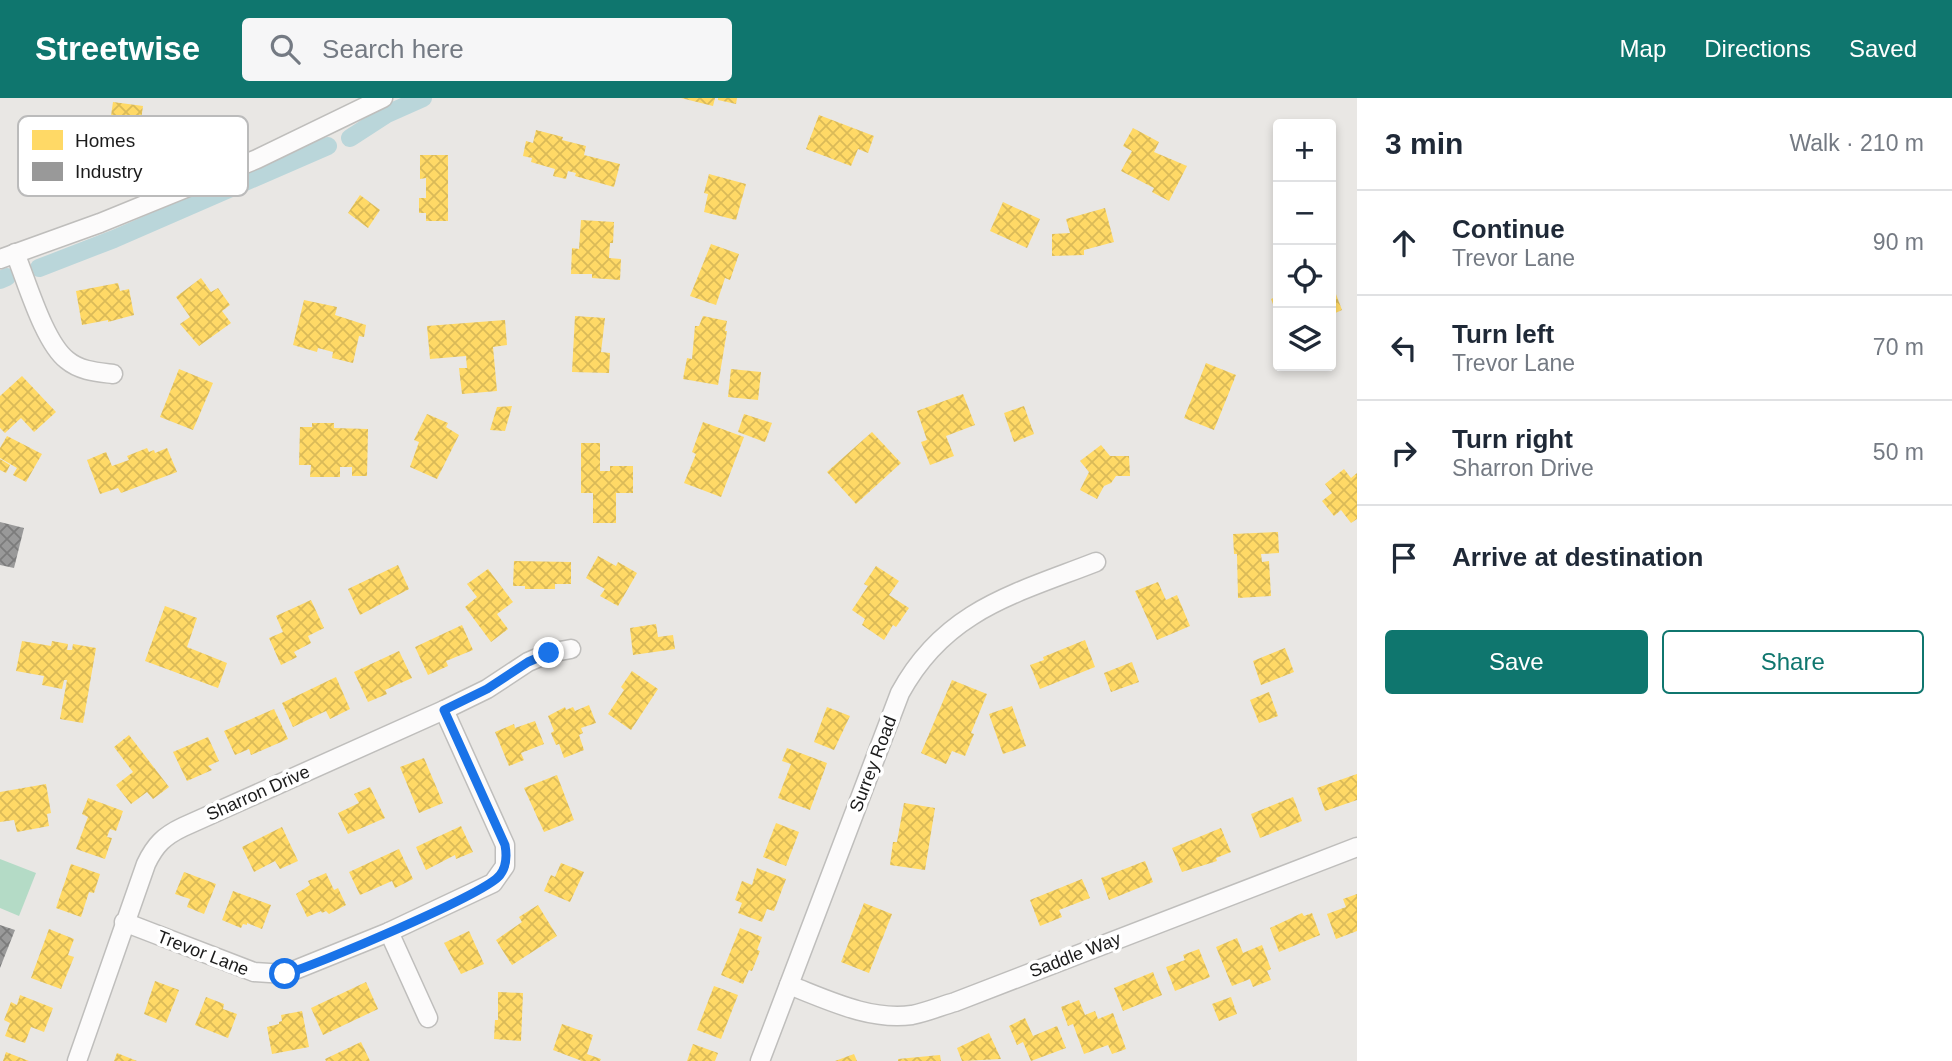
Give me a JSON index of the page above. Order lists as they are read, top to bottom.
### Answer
{
  "streets": {
    "street": [
      "Surrey Road",
      "Sharron Drive",
      "Trevor Lane",
      "Saddle Way"
    ]
  },
  "crossings": [
    ["Surrey Road", "Saddle Way"],
    ["Sharron Drive", "Trevor Lane"]
  ],
  "legend": ["Homes", "Industry"],
  "page": {
    "header": "Streetwise",
    "search": "Search here",
    "nav": ["Map", "Directions", "Saved"],
    "heading": ["3 min", "Walk · 210 m"],
    "map_buttons": ["+", "−"],
    "list": [
      ["Continue", "Trevor Lane", "90 m"],
      ["Turn left", "Trevor Lane", "70 m"],
      ["Turn right", "Sharron Drive", "50 m"],
      "Arrive at destination"
    ],
    "buttons": ["Save", "Share"]
  }
}
